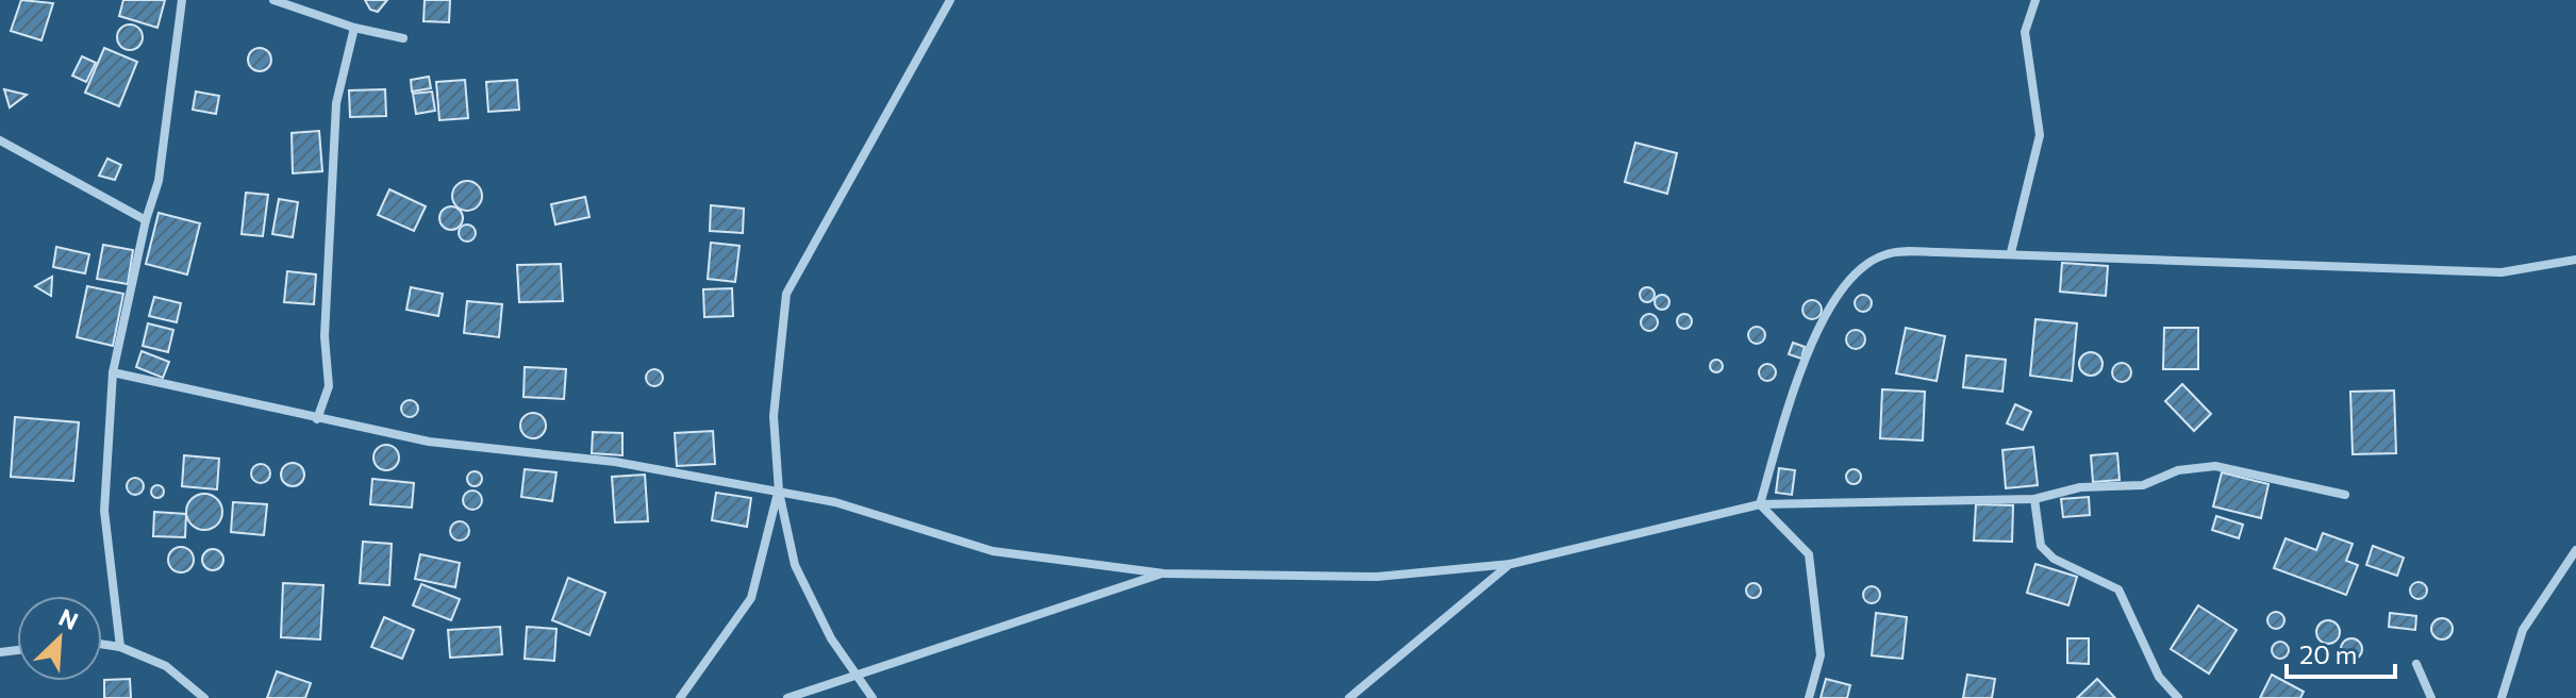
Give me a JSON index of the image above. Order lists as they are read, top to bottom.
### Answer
{
  "scale_bar": "20 m",
  "north": "top right"
}
